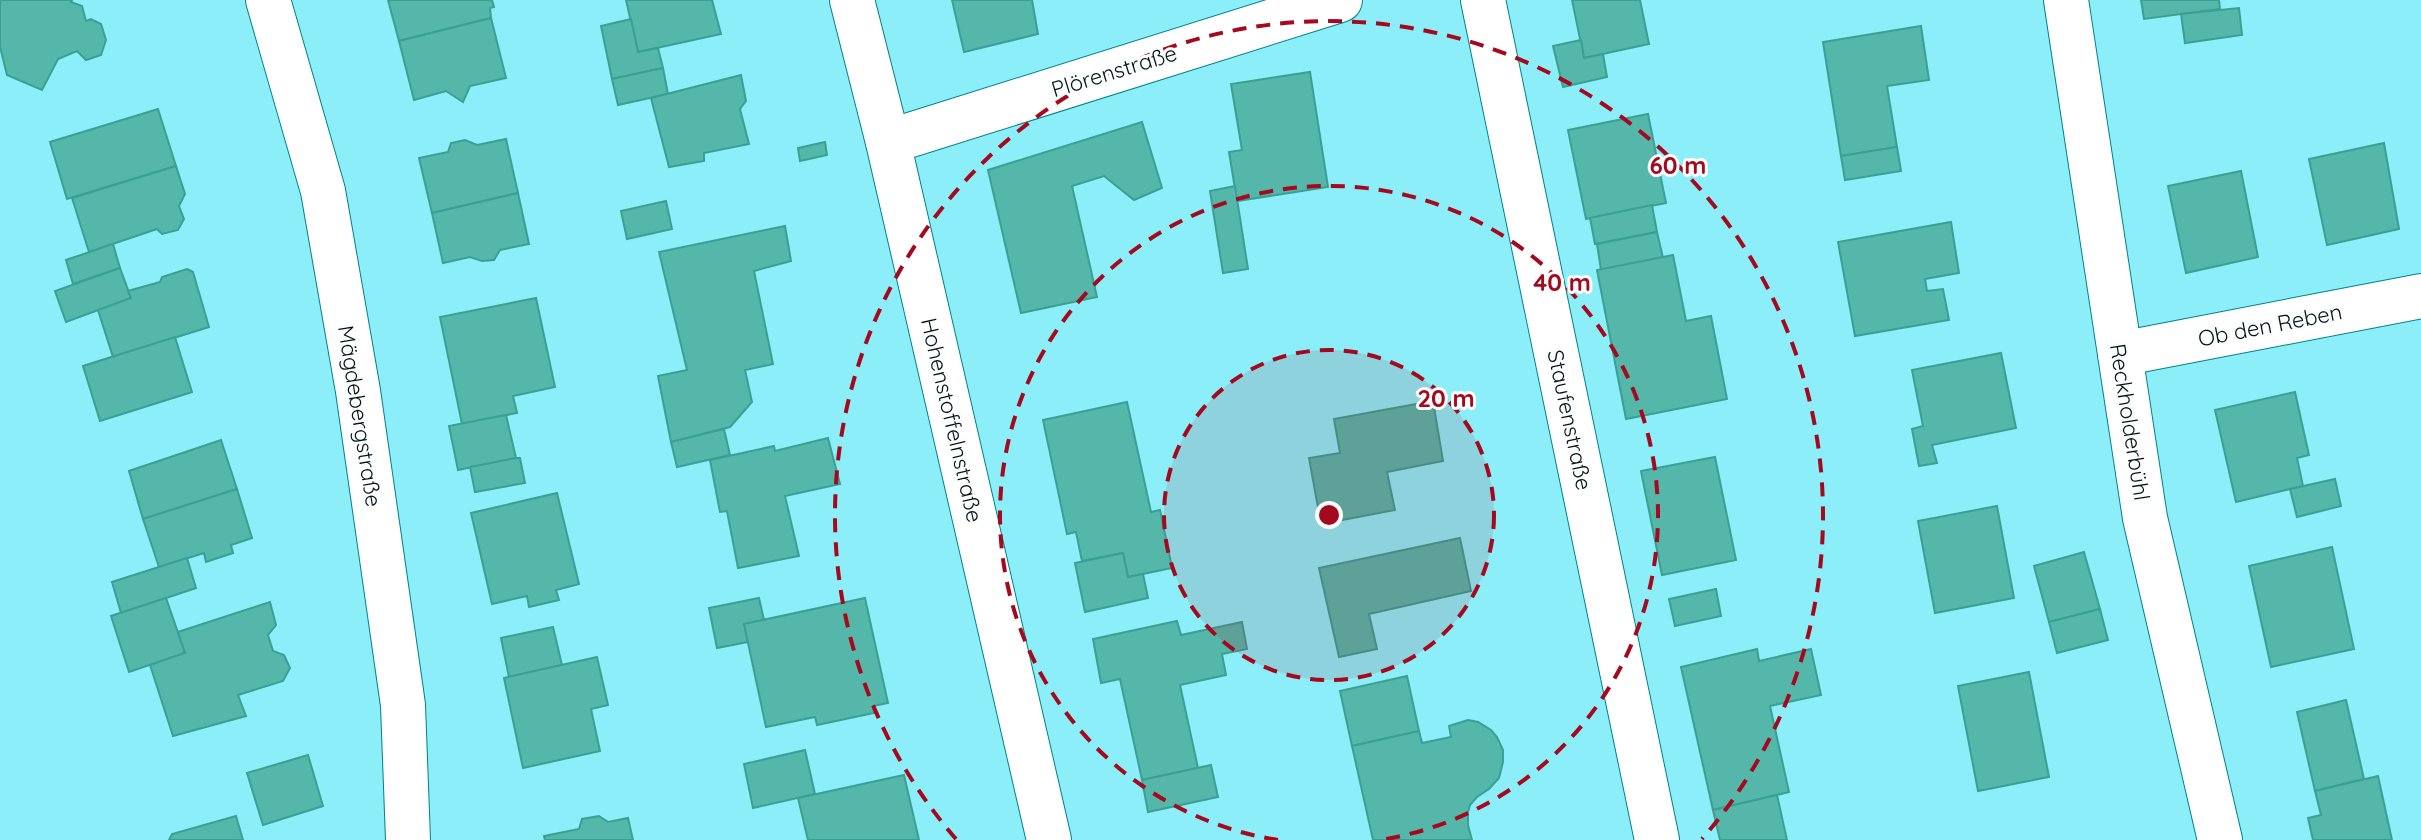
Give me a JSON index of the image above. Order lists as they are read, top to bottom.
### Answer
{
  "streets": {
    "street": [
      "Plörenstraße",
      "Ob den Reben",
      "Mägdebergstraße",
      "Hohenstoffelnstraße",
      "Staufenstraße",
      "Reckholderbühl"
    ]
  },
  "crossings": [
    ["Plörenstraße", "Hohenstoffelnstraße"],
    ["Ob den Reben", "Reckholderbühl"]
  ],
  "rings": ["60 m", "40 m", "20 m"]
}
